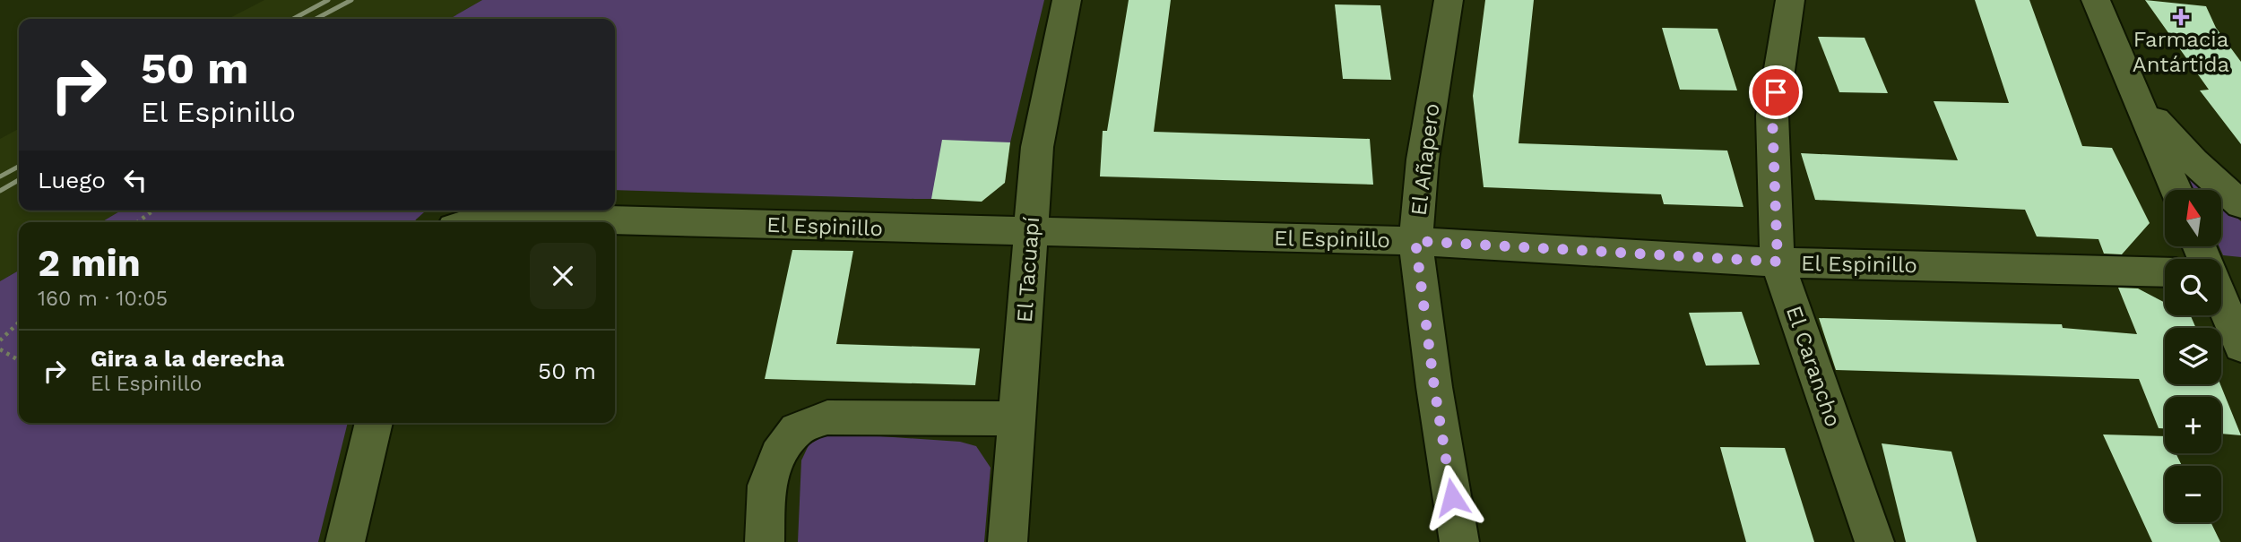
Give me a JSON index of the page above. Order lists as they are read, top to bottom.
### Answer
{
  "streets": {
    "street": [
      "El Añapero",
      "El Espinillo",
      "El Tacuapí",
      "El Carancho"
    ]
  },
  "crossings": [
    ["El Añapero", "El Espinillo"],
    ["El Espinillo", "El Tacuapí"],
    ["El Espinillo", "El Carancho"]
  ],
  "places": {
    "health": ["Farmacia Antártida"]
  },
  "north": "top",
  "page": {
    "turn": ["50 m", "El Espinillo"],
    "then": "Luego",
    "map_buttons": ["+", "−"],
    "heading": ["2 min", "160 m · 10:05"],
    "list": [
      {
        "name": "Gira a la derecha",
        "note": "El Espinillo",
        "value": "50 m"
      }
    ]
  }
}
